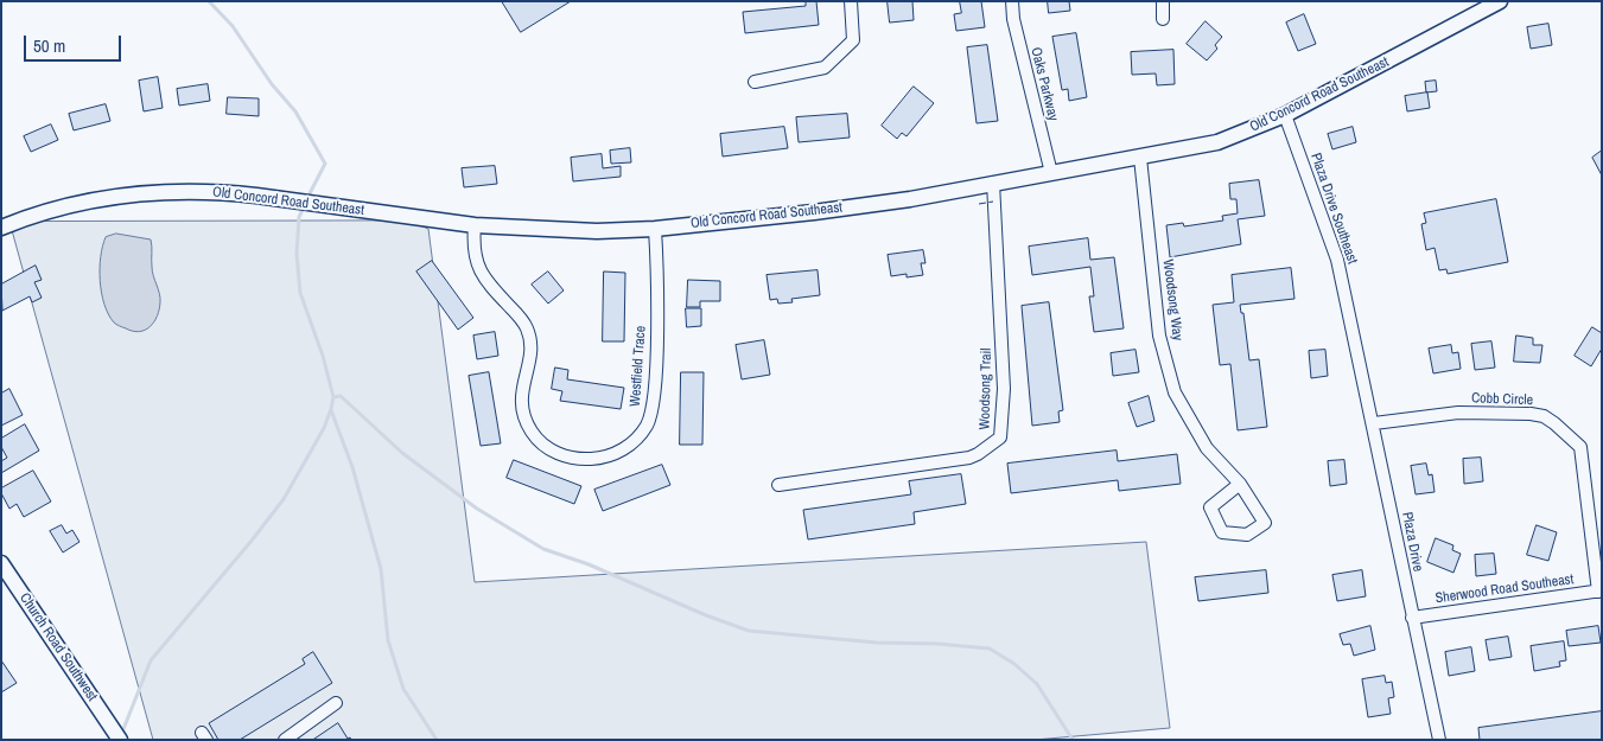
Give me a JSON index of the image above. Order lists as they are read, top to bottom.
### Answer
{
  "streets": {
    "street": [
      "Oaks Parkway",
      "Old Concord Road Southeast",
      "Plaza Drive Southeast",
      "Woodsong Way",
      "Westfield Trace",
      "Woodsong Trail",
      "Cobb Circle",
      "Plaza Drive",
      "Sherwood Road Southeast",
      "Church Road Southwest"
    ]
  },
  "crossings": [
    ["Oaks Parkway", "Old Concord Road Southeast"],
    ["Old Concord Road Southeast", "Plaza Drive Southeast"],
    ["Old Concord Road Southeast", "Woodsong Way"],
    ["Old Concord Road Southeast", "Westfield Trace"],
    ["Old Concord Road Southeast", "Woodsong Trail"],
    ["Plaza Drive Southeast", "Plaza Drive"],
    ["Cobb Circle", "Plaza Drive"],
    ["Cobb Circle", "Sherwood Road Southeast"],
    ["Plaza Drive", "Sherwood Road Southeast"]
  ],
  "scale_bar": "50 m"
}
